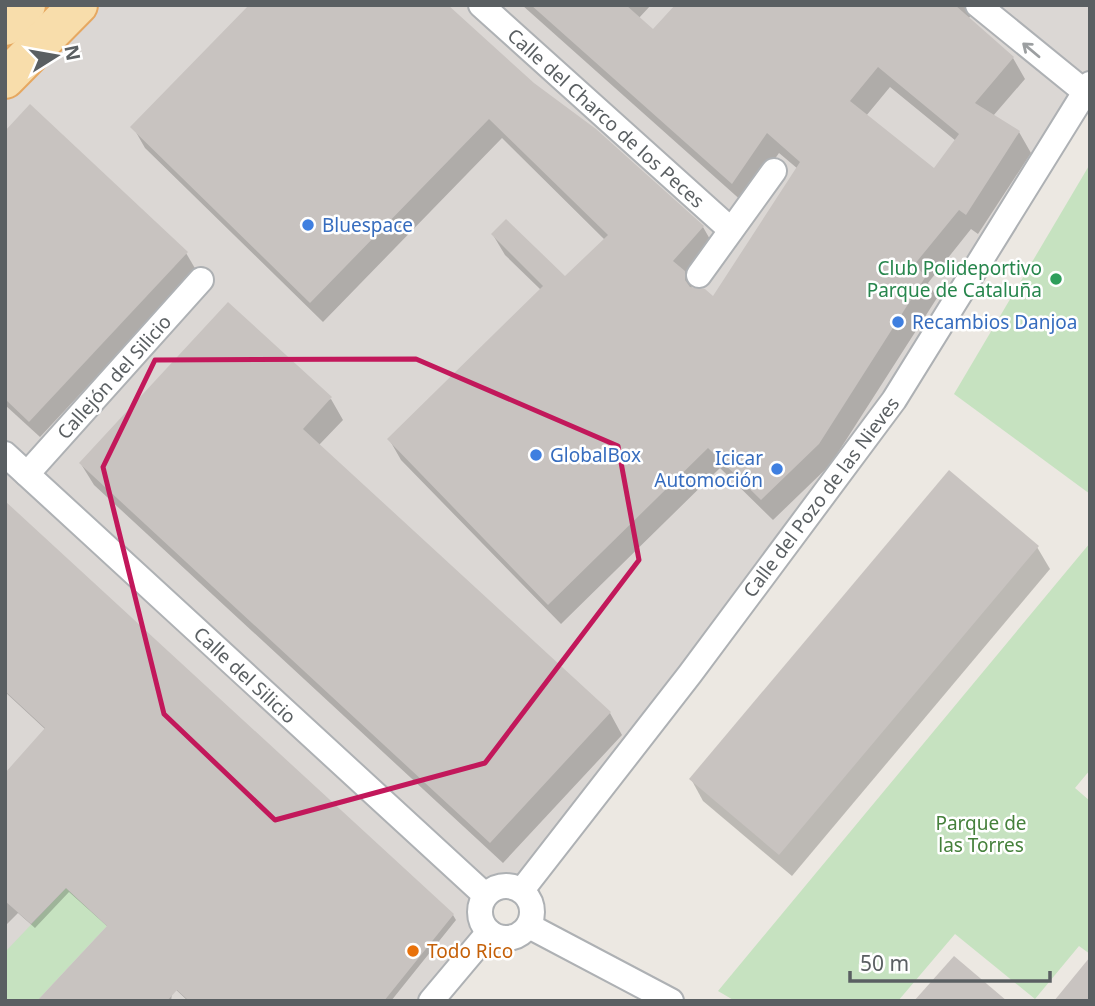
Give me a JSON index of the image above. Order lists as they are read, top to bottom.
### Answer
{
  "streets": {
    "street": [
      "Calle del Charco de los Peces",
      "Callejón del Silicio",
      "Calle del Pozo de las Nieves",
      "Calle del Silicio"
    ]
  },
  "crossings": [
    ["Callejón del Silicio", "Calle del Silicio"],
    ["Calle del Pozo de las Nieves", "Calle del Silicio"]
  ],
  "parks": ["Parque de las Torres"],
  "places": [
    "Bluespace",
    "Club Polideportivo Parque de Cataluña",
    "Recambios Danjoa",
    "GlobalBox",
    "Icicar Automoción",
    "Todo Rico"
  ],
  "scale_bar": "50 m",
  "north": "right"
}
